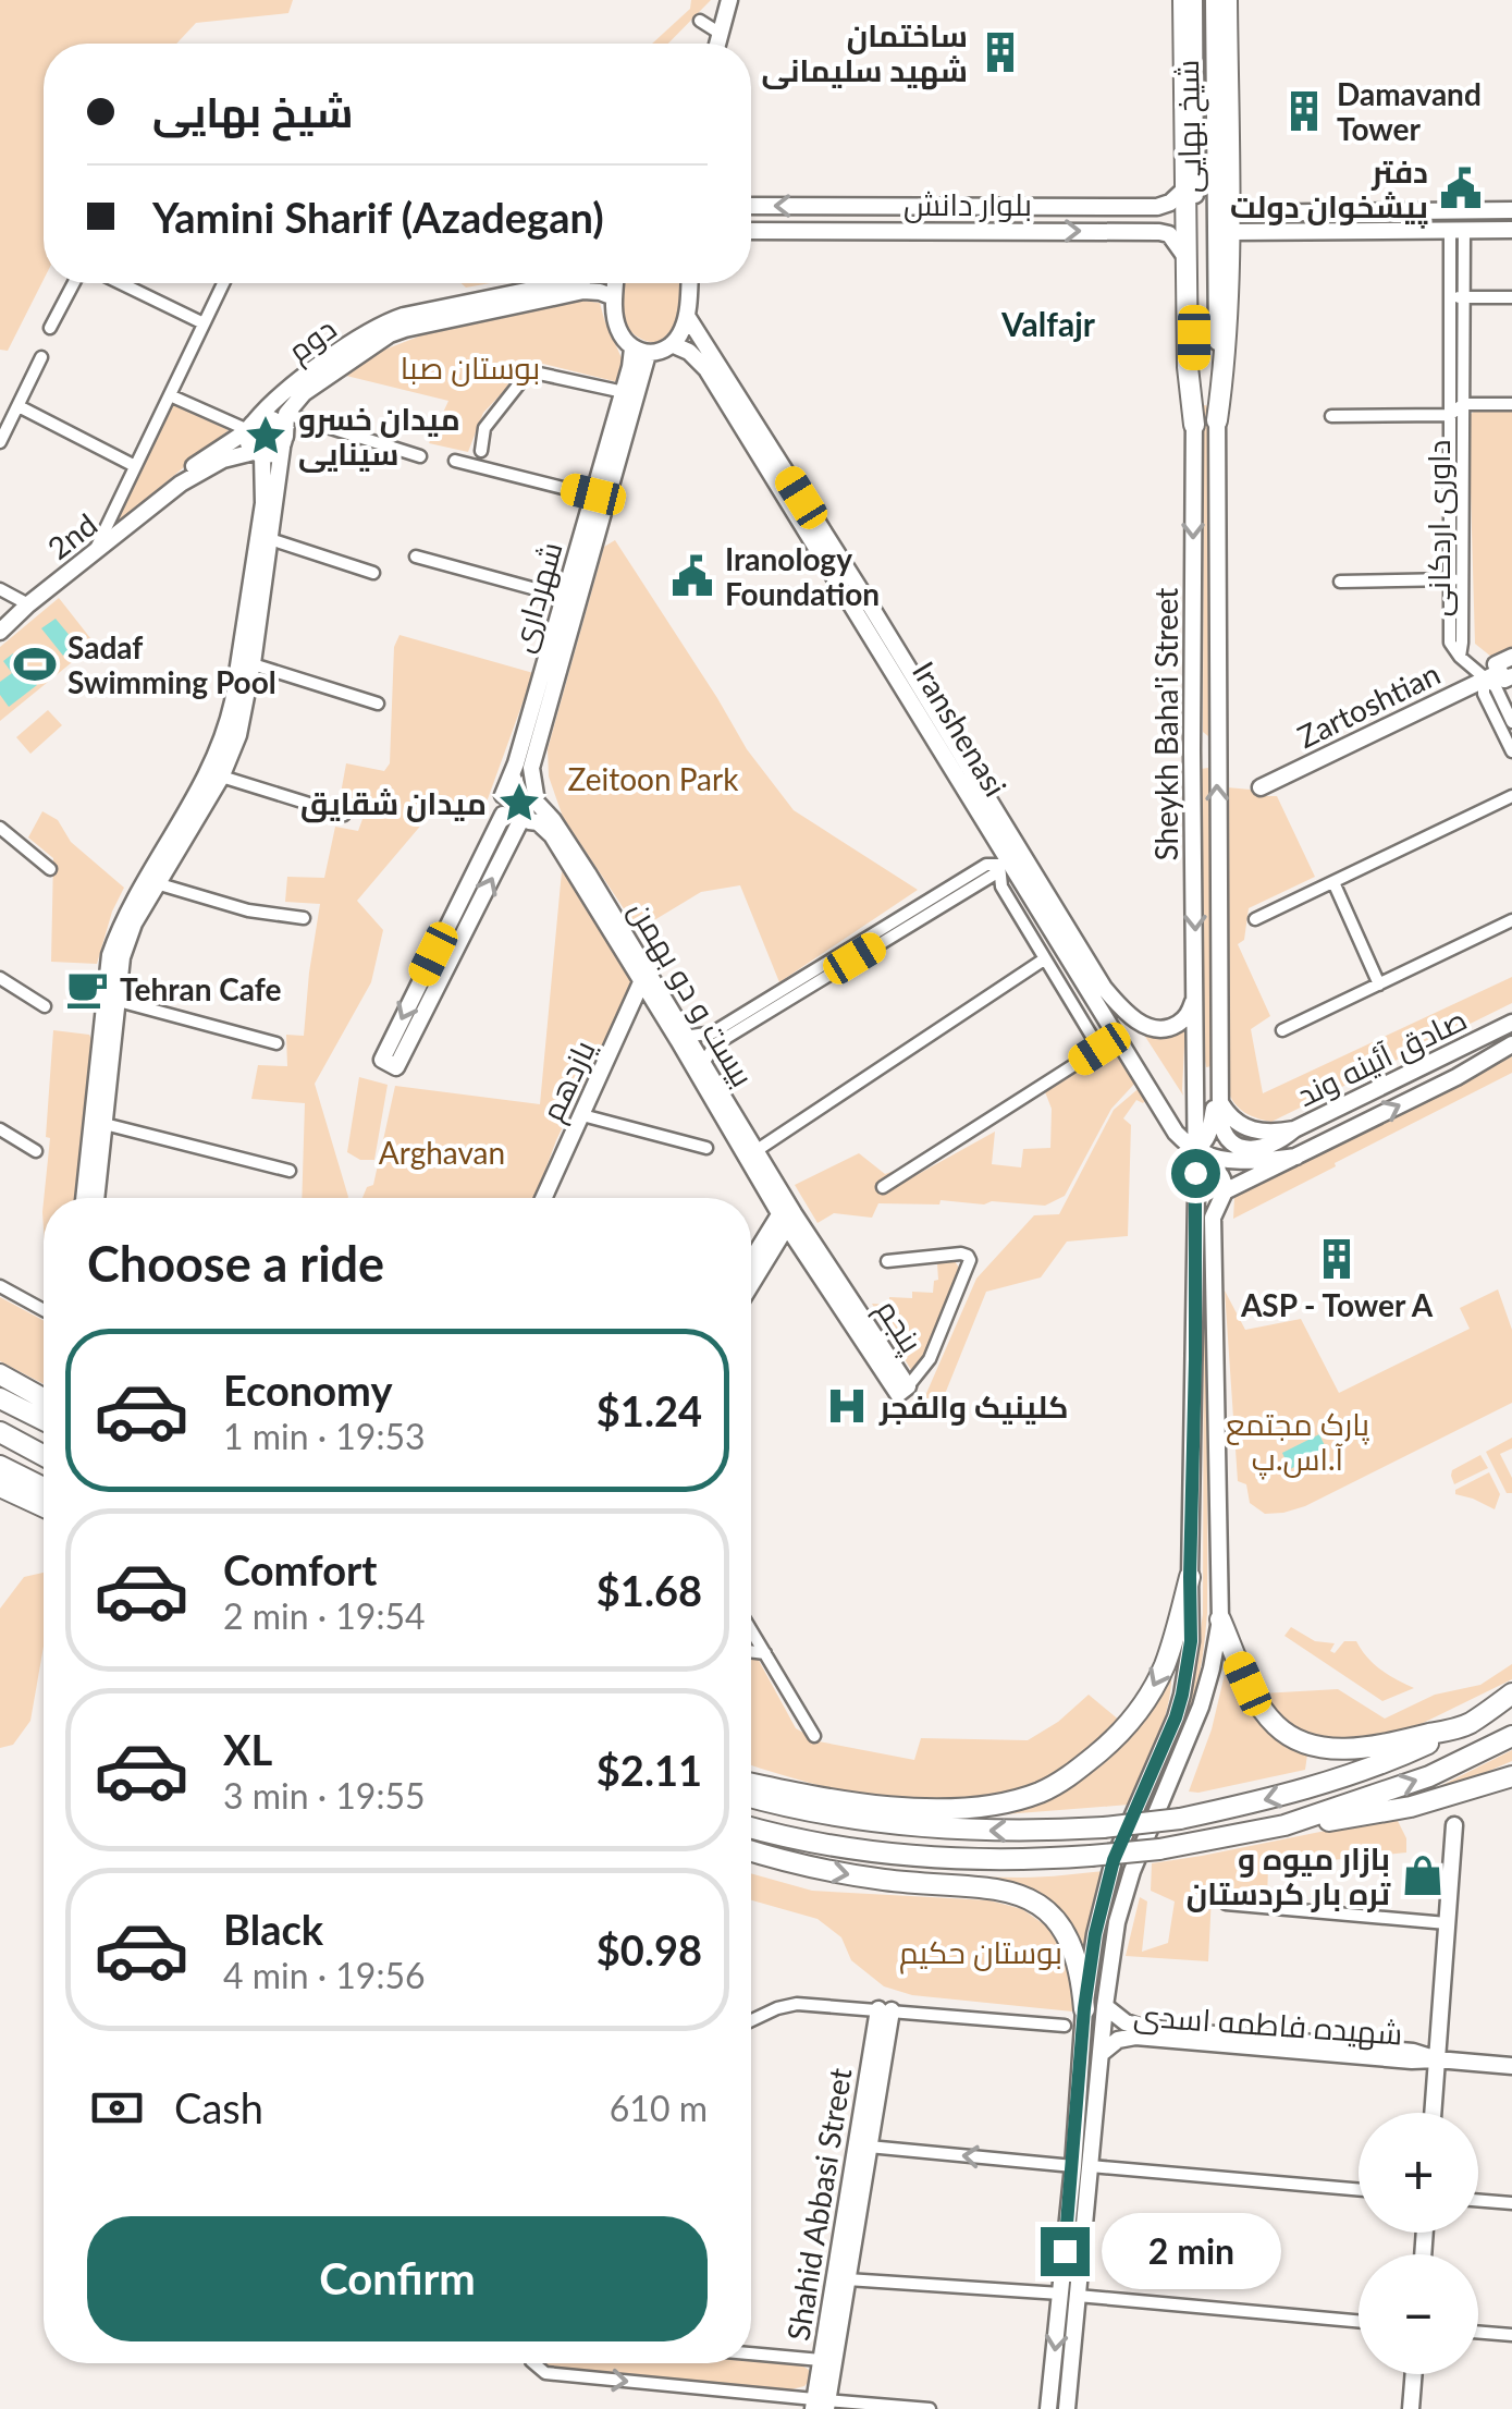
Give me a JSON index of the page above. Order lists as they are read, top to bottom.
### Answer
{
  "streets": {
    "main road": [
      "شیخ بهایی",
      "بلوار دانش",
      "دوم",
      "2nd",
      "شهرداری",
      "Zartoshtian",
      "Sheykh Baha'i Street",
      "Iranshenasi",
      "بیست و دو بهمن",
      "صادق آئینه وند",
      "یازدهم",
      "پنجم",
      "شهیده فاطمه اسدی",
      "Shahid Abbasi Street"
    ],
    "street": ["داوری اردکانی"]
  },
  "crossings": [
    ["شیخ بهایی", "Sheykh Baha'i Street"],
    ["دوم", "2nd"],
    ["داوری اردکانی", "Zartoshtian"],
    ["شهرداری", "بیست و دو بهمن"],
    ["Sheykh Baha'i Street", "Iranshenasi"],
    ["Sheykh Baha'i Street", "صادق آئینه وند"],
    ["بیست و دو بهمن", "یازدهم"],
    ["بیست و دو بهمن", "پنجم"]
  ],
  "districts": ["Valfajr"],
  "parks": [
    "بوستان صبا",
    "Zeitoon Park",
    "Arghavan",
    "پارک مجتمع آ.اس.پ",
    "بوستان حکیم"
  ],
  "places": {
    "building": ["ساختمان شهید سلیمانی", "Damavand Tower", "ASP - Tower A"],
    "public building": ["دفتر پیشخوان دولت", "Iranology Foundation"],
    "place": ["میدان خسرو سینایی", "میدان شقایق"],
    "sports": ["Sadaf Swimming Pool"],
    "cafe": ["Tehran Cafe"],
    "hospital": ["کلینیک والفجر"],
    "shop": ["بازار میوه و تره بار کردستان"]
  },
  "page": {
    "banner": ["شیخ بهایی", "Yamini Sharif (Azadegan)"],
    "heading": "Choose a ride",
    "list": [
      {
        "name": "Economy",
        "note": "1 min · 19:53",
        "value": "$1.24"
      },
      {
        "name": "Comfort",
        "note": "2 min · 19:54",
        "value": "$1.68"
      },
      {
        "name": "XL",
        "note": "3 min · 19:55",
        "value": "$2.11"
      },
      {
        "name": "Black",
        "note": "4 min · 19:56",
        "value": "$0.98"
      }
    ],
    "pay": ["Cash", "610 m"],
    "map_buttons": ["+", "−"],
    "buttons": "Confirm",
    "bubble": "2 min"
  }
}
